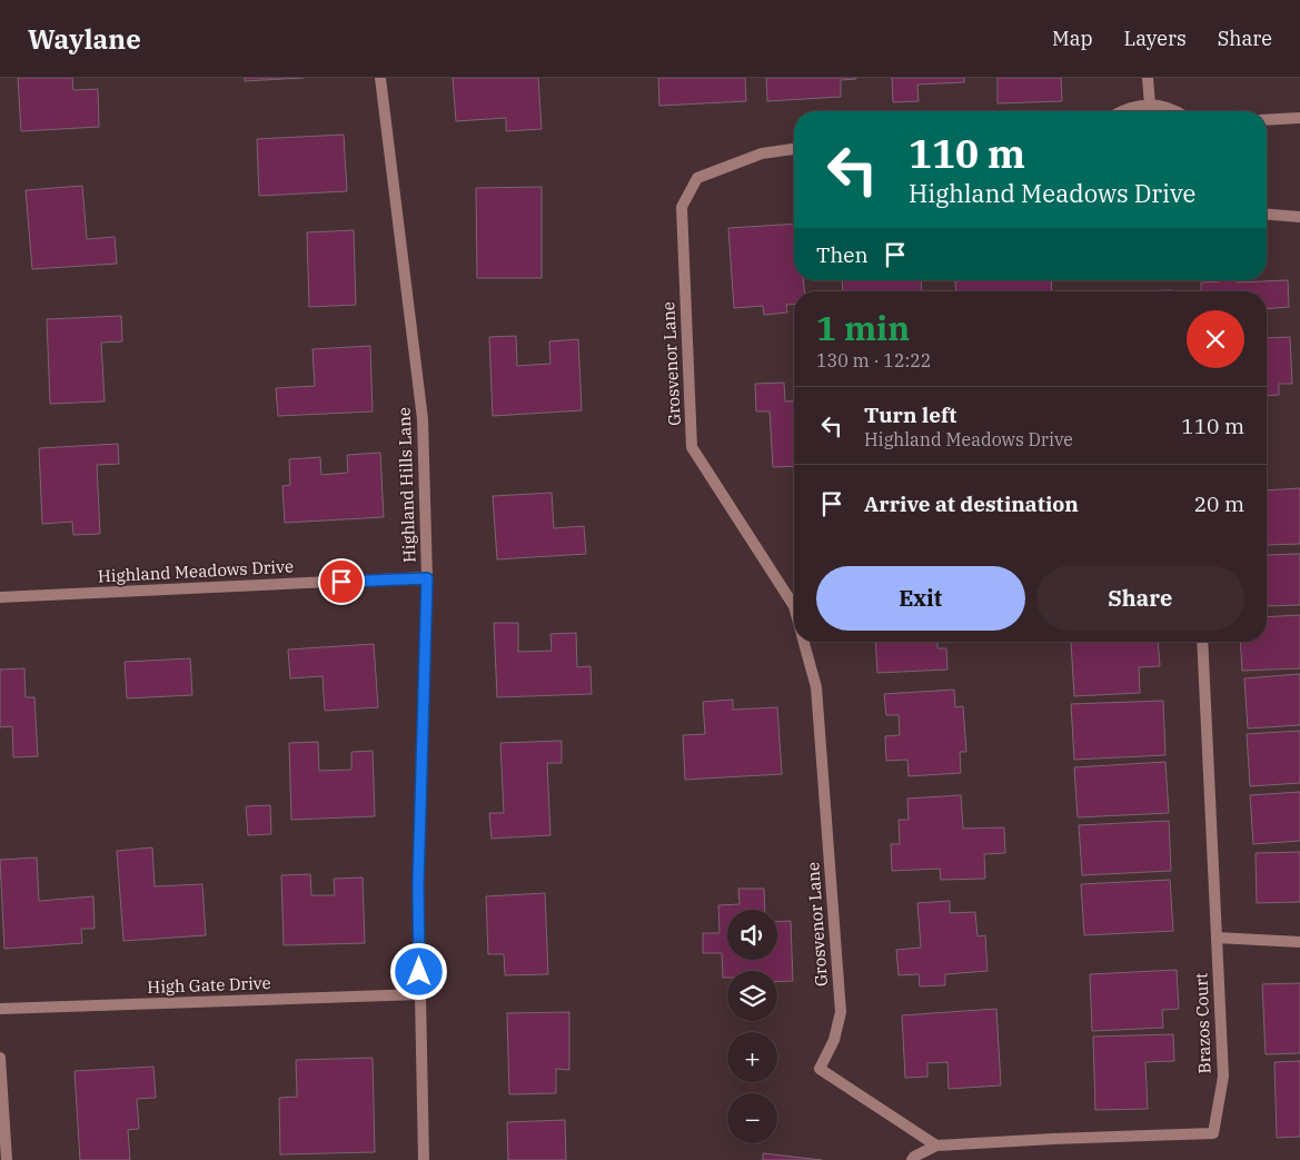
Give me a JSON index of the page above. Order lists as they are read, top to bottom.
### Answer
{
  "streets": {
    "street": [
      "Grosvenor Lane",
      "Highland Hills Lane",
      "Highland Meadows Drive",
      "High Gate Drive",
      "Brazos Court"
    ]
  },
  "crossings": [
    ["Grosvenor Lane", "Brazos Court"],
    ["Highland Hills Lane", "Highland Meadows Drive"],
    ["Highland Hills Lane", "High Gate Drive"]
  ],
  "page": {
    "header": "Waylane",
    "nav": ["Map", "Layers", "Share"],
    "turn": ["110 m", "Highland Meadows Drive"],
    "then": "Then",
    "heading": ["1 min", "130 m · 12:22"],
    "list": [
      {
        "name": "Turn left",
        "note": "Highland Meadows Drive",
        "value": "110 m"
      },
      {
        "name": "Arrive at destination",
        "value": "20 m"
      }
    ],
    "buttons": ["Exit", "Share"],
    "map_buttons": ["+", "−"]
  }
}
